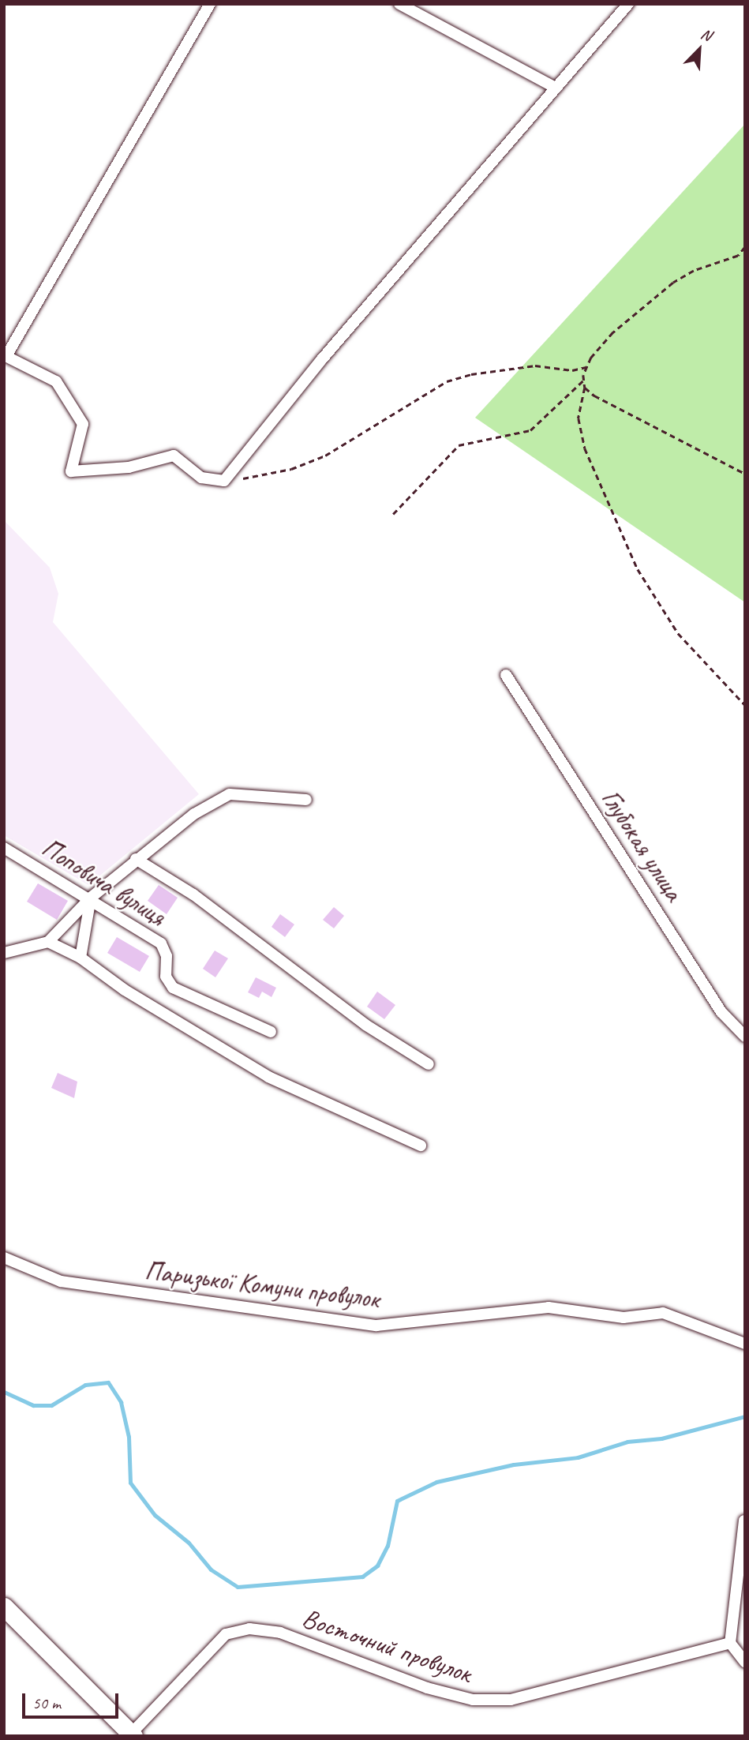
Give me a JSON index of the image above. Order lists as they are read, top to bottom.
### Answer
{
  "streets": {
    "street": [
      "Глубокая улица",
      "Поповича вулиця",
      "Паризької Комуни провулок",
      "Восточний провулок"
    ]
  },
  "scale_bar": "50 m",
  "north": "top right"
}
